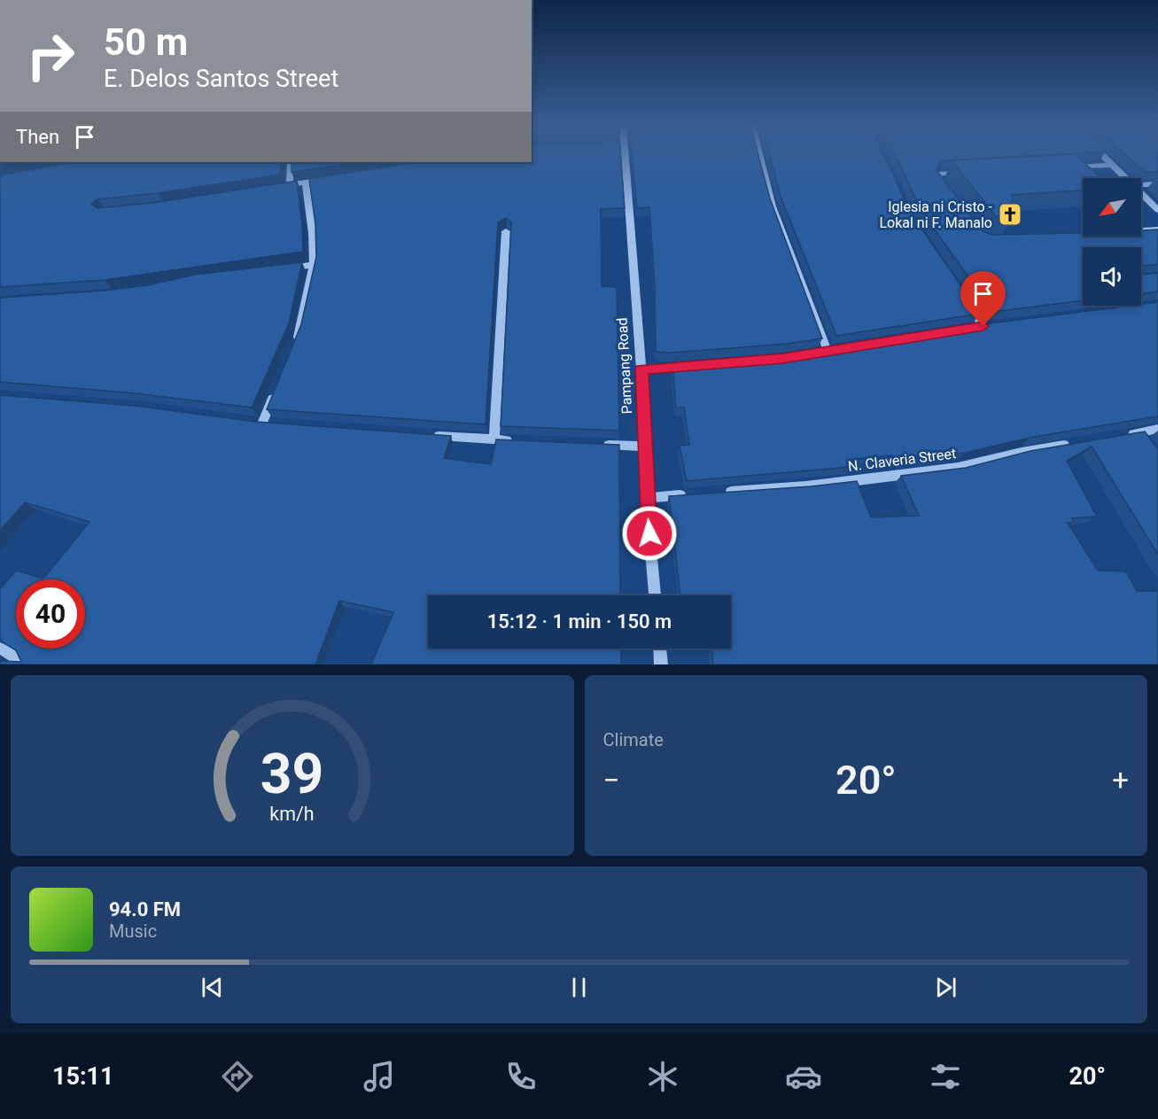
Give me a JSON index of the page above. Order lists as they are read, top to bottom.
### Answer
{
  "streets": {
    "street": ["Pampang Road", "N. Claveria Street"]
  },
  "places": {
    "church": ["Iglesia ni Cristo - Lokal ni F. Manalo"]
  },
  "north": "bottom left",
  "page": {
    "turn": ["50 m", "E. Delos Santos Street"],
    "then": "Then",
    "limit": "40",
    "trip": "15:12 · 1 min · 150 m",
    "tile": "Climate",
    "heat": ["−", "20°", "+"],
    "song": ["94.0 FM", "Music"],
    "tabs": ["15:11", "20°"],
    "gauge": ["39", "km/h"]
  }
}
